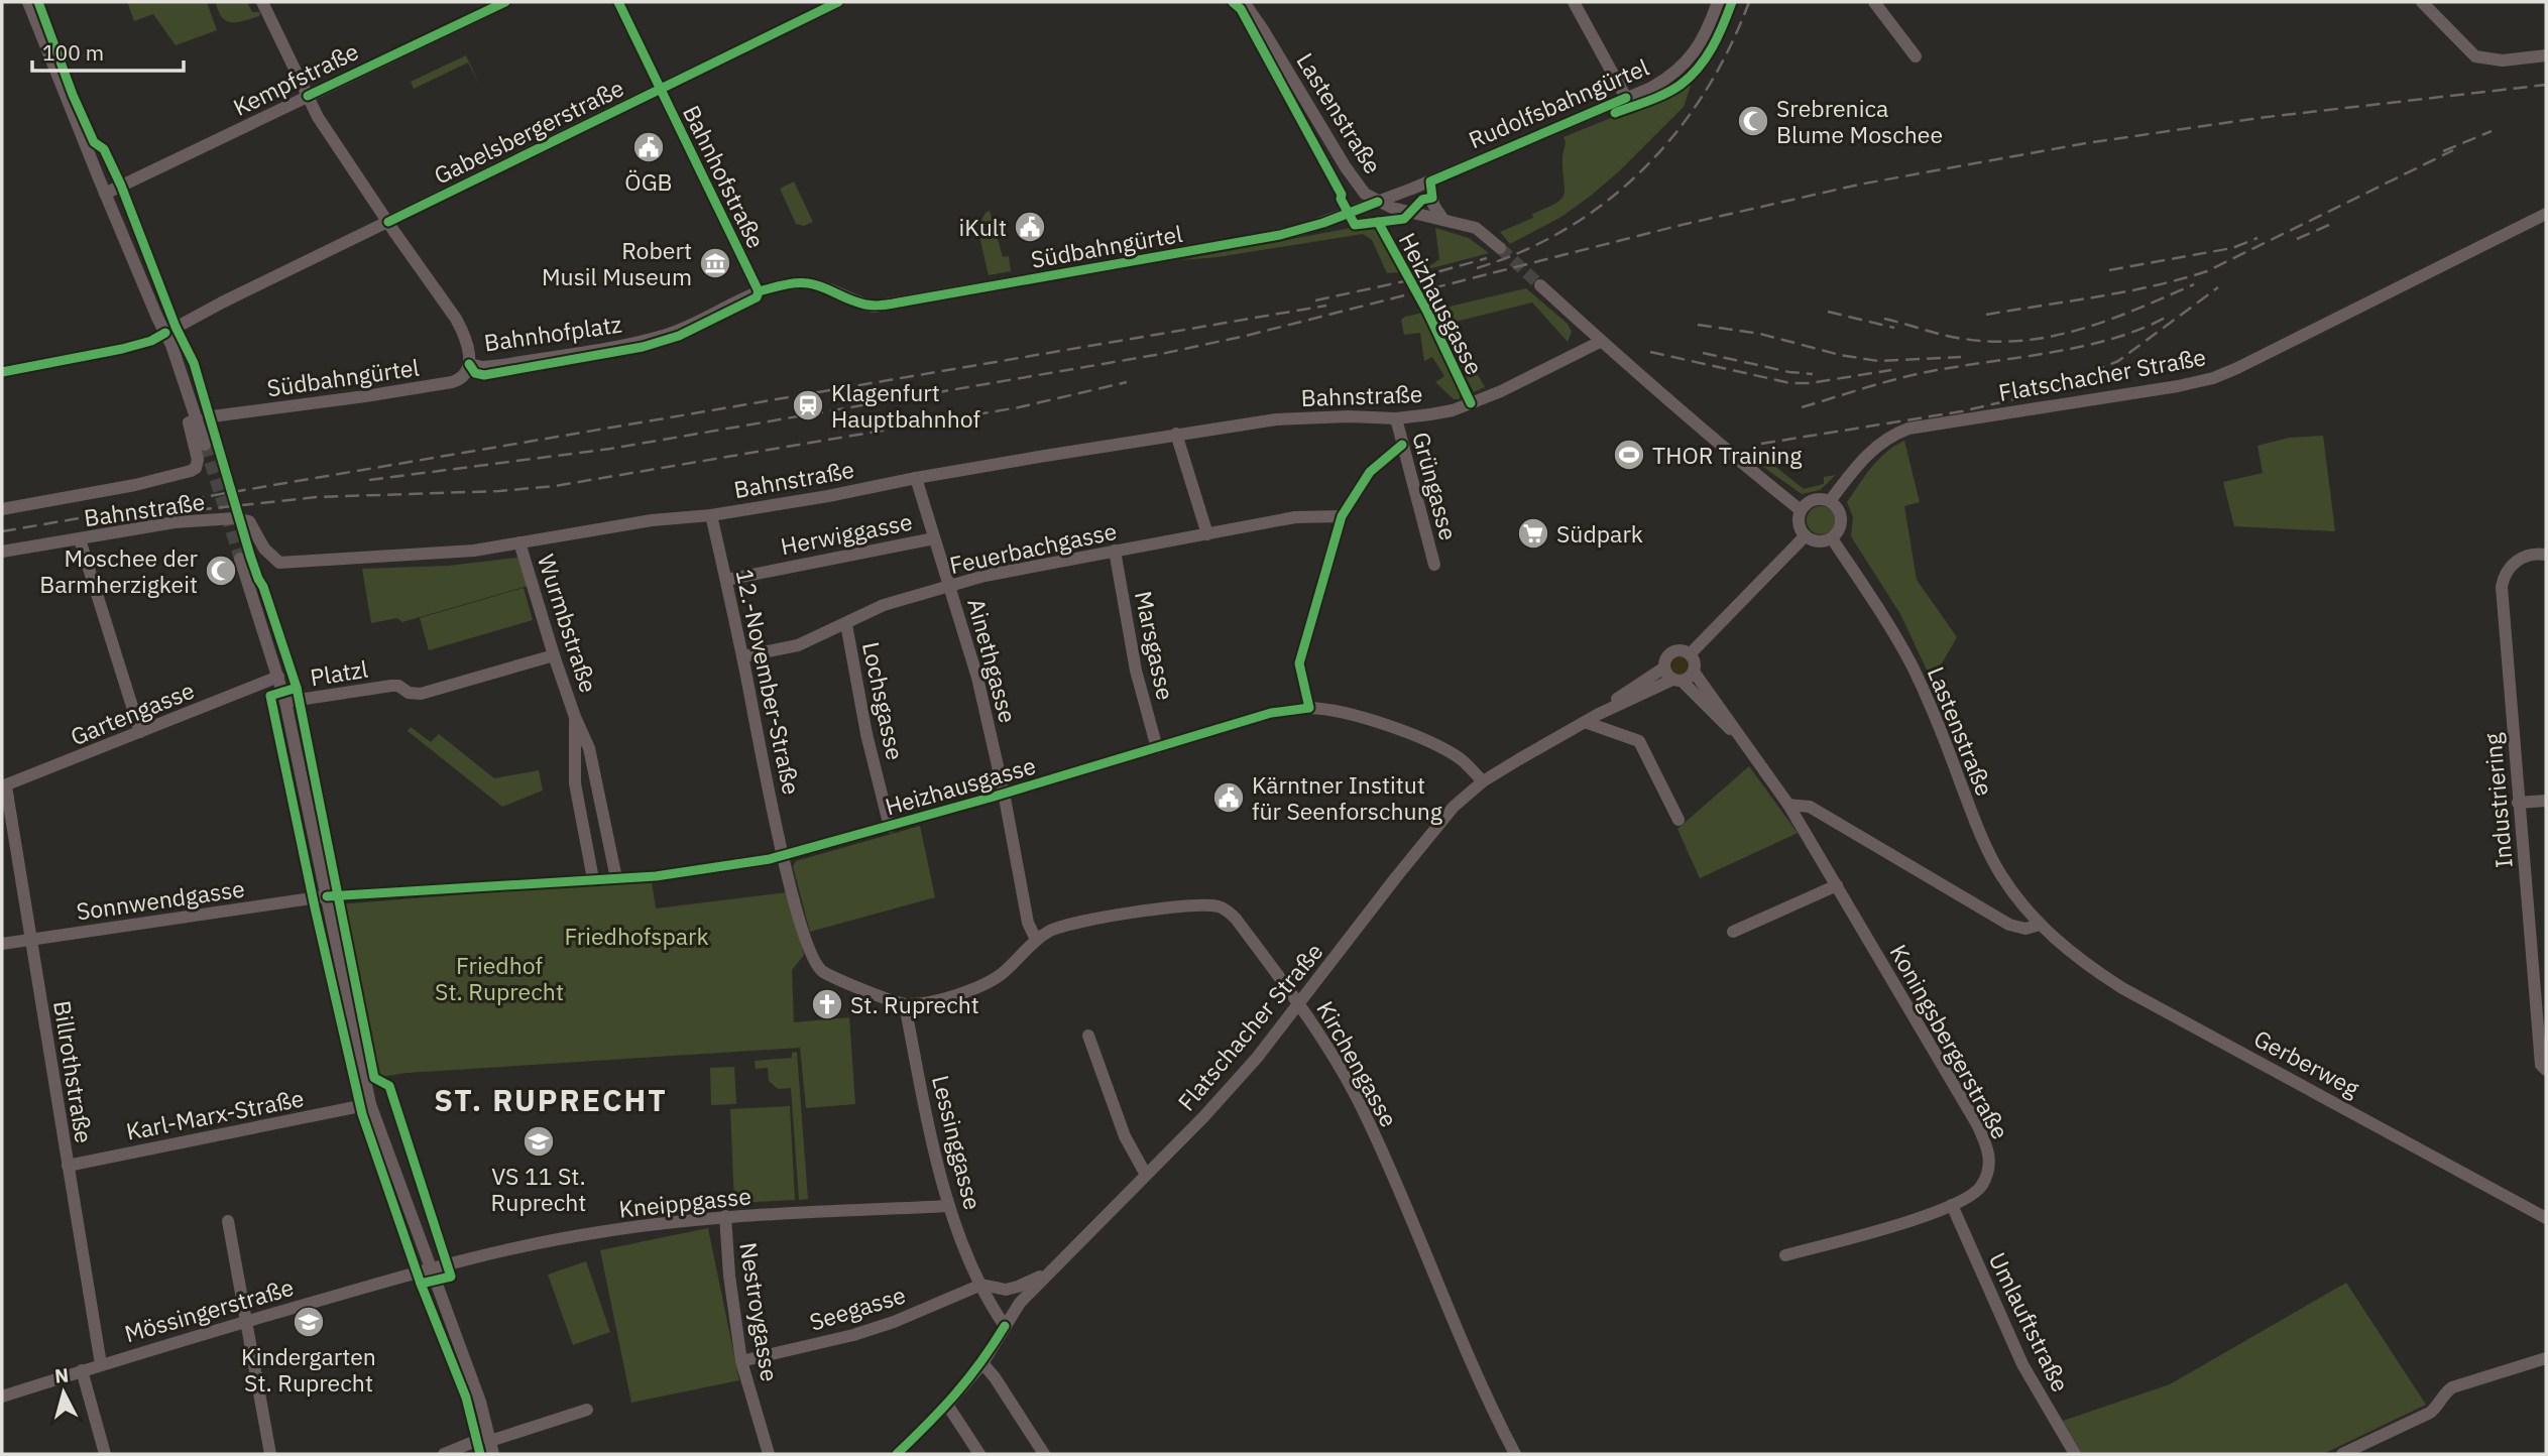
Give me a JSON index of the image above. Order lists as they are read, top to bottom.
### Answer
{
  "streets": {
    "street": [
      "Kempfstraße",
      "Rudolfsbahngürtel",
      "Lastenstraße",
      "Gabelsbergerstraße",
      "Bahnhofstraße",
      "Südbahngürtel",
      "Heizhausgasse",
      "Bahnhofplatz",
      "Flatschacher Straße",
      "Bahnstraße",
      "Grüngasse",
      "Herwiggasse",
      "Feuerbachgasse",
      "Wurmbstraße",
      "Marsgasse",
      "Ainethgasse",
      "Platzl",
      "12.-November-Straße",
      "Lochsgasse",
      "Gartengasse",
      "Industriering",
      "Sonnwendgasse",
      "Koningsbergerstraße",
      "Gerberweg",
      "Kirchengasse",
      "Billrothstraße",
      "Karl-Marx-Straße",
      "Lessinggasse",
      "Kneippgasse",
      "Seegasse",
      "Mössingerstraße",
      "Nestroygasse",
      "Umlauftstraße"
    ]
  },
  "crossings": [
    ["Rudolfsbahngürtel", "Lastenstraße"],
    ["Rudolfsbahngürtel", "Südbahngürtel"],
    ["Lastenstraße", "Südbahngürtel"],
    ["Lastenstraße", "Flatschacher Straße"],
    ["Lastenstraße", "Gerberweg"],
    ["Gabelsbergerstraße", "Bahnhofstraße"],
    ["Bahnhofstraße", "Südbahngürtel"],
    ["Bahnhofstraße", "Bahnhofplatz"],
    ["Südbahngürtel", "Bahnhofplatz"],
    ["Heizhausgasse", "Flatschacher Straße"],
    ["Heizhausgasse", "Wurmbstraße"],
    ["Heizhausgasse", "Marsgasse"],
    ["Heizhausgasse", "Ainethgasse"],
    ["Heizhausgasse", "12.-November-Straße"],
    ["Heizhausgasse", "Lochsgasse"],
    ["Heizhausgasse", "Sonnwendgasse"],
    ["Flatschacher Straße", "Koningsbergerstraße"],
    ["Flatschacher Straße", "Kirchengasse"],
    ["Flatschacher Straße", "Lessinggasse"],
    ["Bahnstraße", "Grüngasse"],
    ["Bahnstraße", "Wurmbstraße"],
    ["Bahnstraße", "Ainethgasse"],
    ["Bahnstraße", "12.-November-Straße"],
    ["Herwiggasse", "Ainethgasse"],
    ["Herwiggasse", "12.-November-Straße"],
    ["Feuerbachgasse", "Marsgasse"],
    ["Feuerbachgasse", "Ainethgasse"],
    ["Feuerbachgasse", "12.-November-Straße"],
    ["Feuerbachgasse", "Lochsgasse"],
    ["Wurmbstraße", "Platzl"],
    ["Ainethgasse", "Kirchengasse"],
    ["Gartengasse", "Billrothstraße"],
    ["Sonnwendgasse", "Billrothstraße"],
    ["Koningsbergerstraße", "Umlauftstraße"],
    ["Kirchengasse", "Lessinggasse"],
    ["Billrothstraße", "Karl-Marx-Straße"],
    ["Billrothstraße", "Mössingerstraße"],
    ["Lessinggasse", "Kneippgasse"],
    ["Lessinggasse", "Seegasse"],
    ["Kneippgasse", "Mössingerstraße"],
    ["Kneippgasse", "Nestroygasse"],
    ["Seegasse", "Nestroygasse"]
  ],
  "districts": ["ST. RUPRECHT"],
  "parks": ["Friedhofspark", "Friedhof St. Ruprecht"],
  "places": {
    "mosque": ["Srebrenica Blume Moschee", "Moschee der Barmherzigkeit"],
    "public building": ["ÖGB", "iKult", "Kärntner Institut für Seenforschung"],
    "museum": ["Robert Musil Museum"],
    "station": ["Klagenfurt Hauptbahnhof"],
    "sports": ["THOR Training"],
    "supermarket": ["Südpark"],
    "church": ["St. Ruprecht"],
    "school or university": ["VS 11 St. Ruprecht", "Kindergarten St. Ruprecht"]
  },
  "scale_bar": "100 m",
  "north": "top"
}
